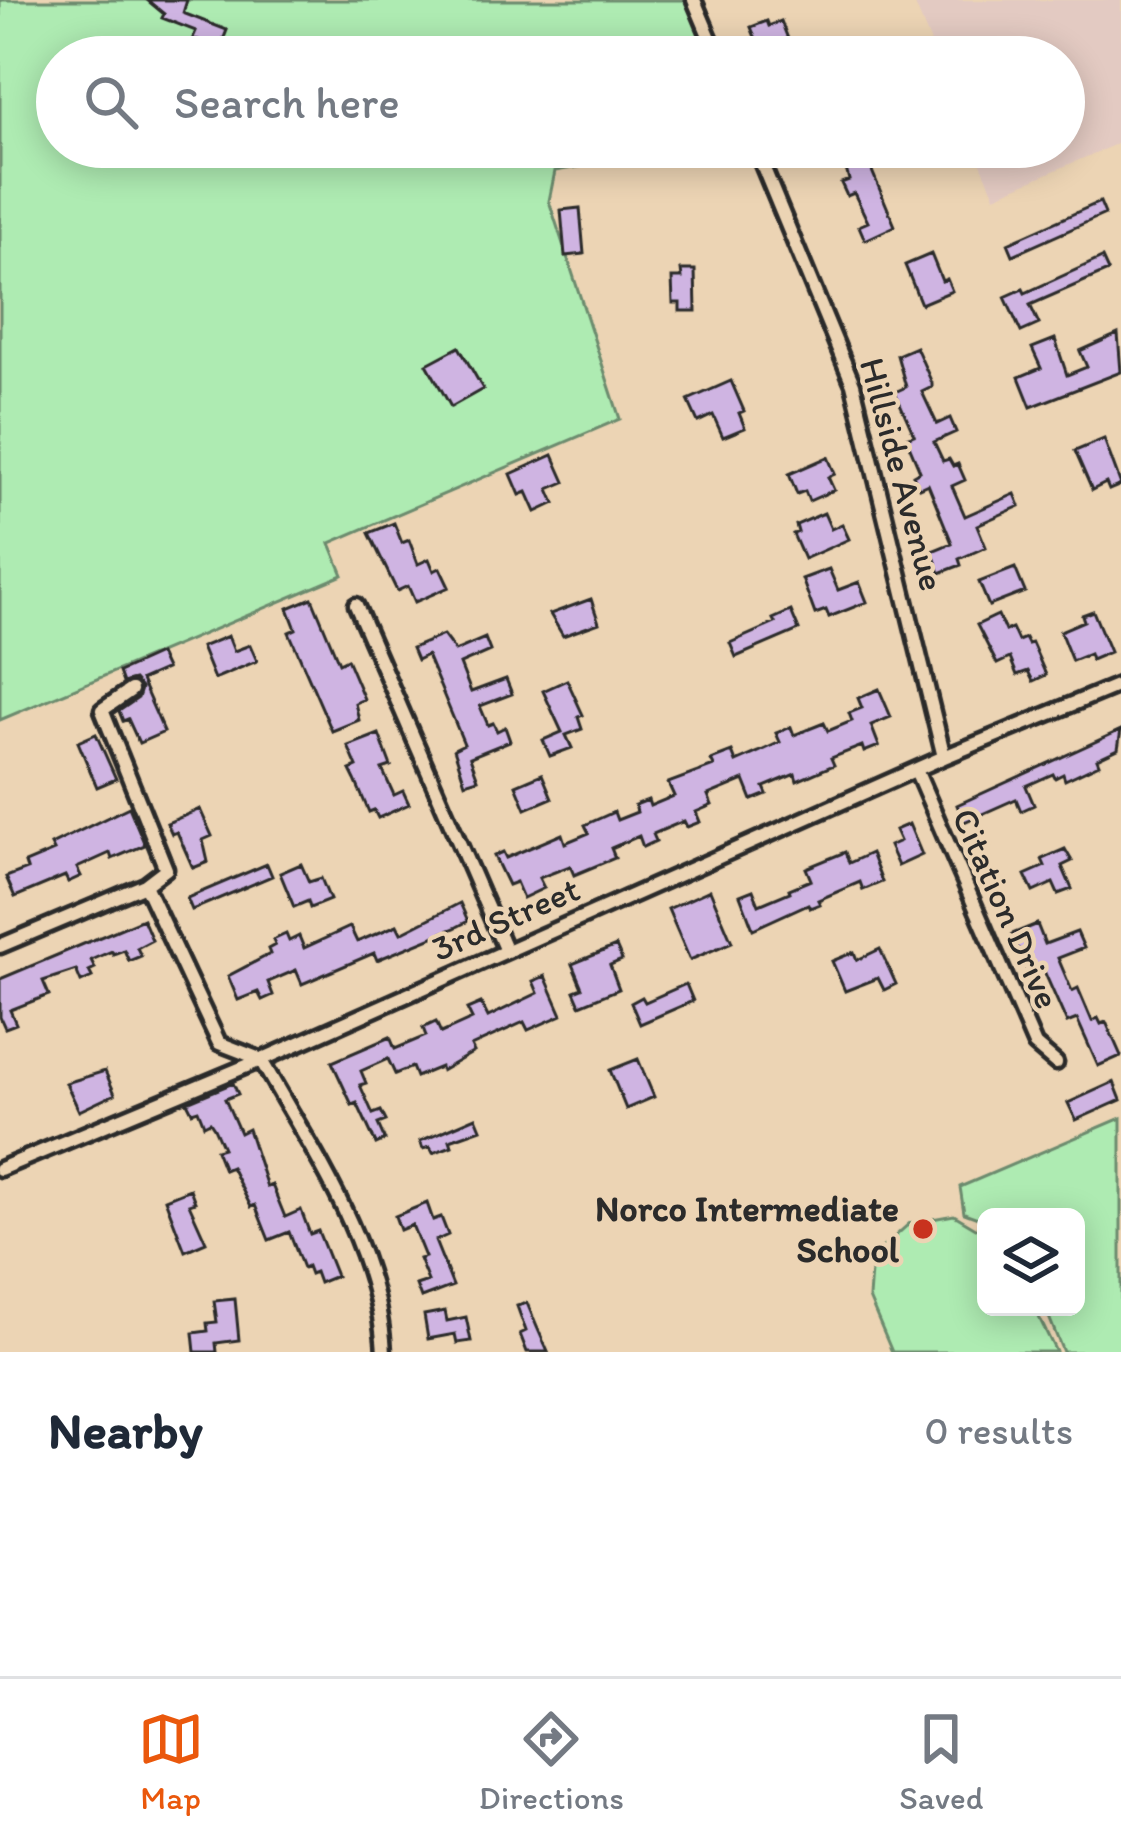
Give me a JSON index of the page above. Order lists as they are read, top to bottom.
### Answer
{
  "streets": {
    "street": ["Hillside Avenue", "Citation Drive", "3rd Street"]
  },
  "crossings": [
    ["Hillside Avenue", "3rd Street"],
    ["Citation Drive", "3rd Street"]
  ],
  "places": ["Norco Intermediate School"],
  "page": {
    "search": "Search here",
    "heading": ["Nearby", "0 results"],
    "nav": ["Map", "Directions", "Saved"]
  }
}
